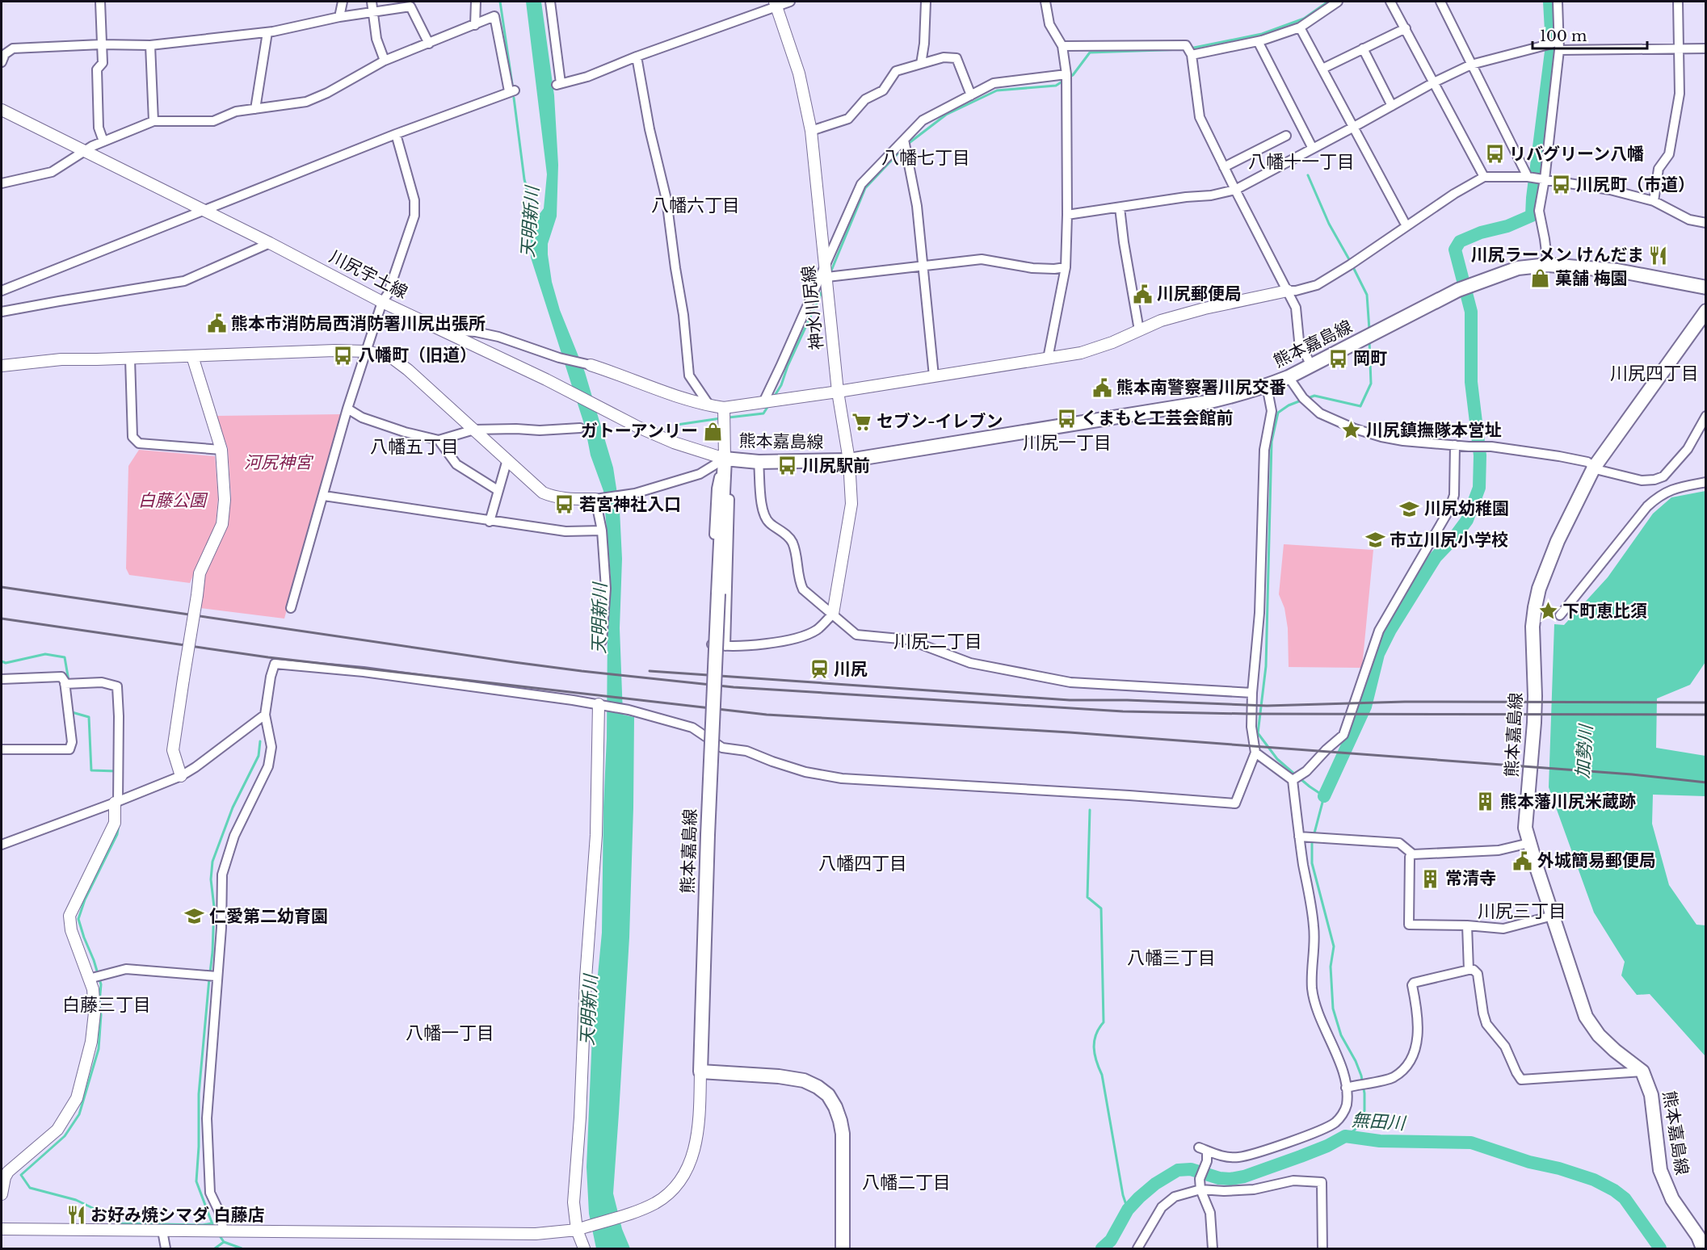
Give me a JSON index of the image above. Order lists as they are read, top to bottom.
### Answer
{
  "streets": {
    "main road": ["熊本嘉島線"],
    "street": ["川尻宇土線", "神水川尻線"]
  },
  "crossings": [
    ["川尻宇土線", "熊本嘉島線"],
    ["神水川尻線", "熊本嘉島線"]
  ],
  "districts": [
    "八幡七丁目",
    "八幡十一丁目",
    "八幡六丁目",
    "川尻四丁目",
    "川尻一丁目",
    "八幡五丁目",
    "川尻二丁目",
    "八幡四丁目",
    "川尻三丁目",
    "八幡三丁目",
    "白藤三丁目",
    "八幡一丁目",
    "八幡二丁目"
  ],
  "water": ["天明新川", "加勢川", "無田川"],
  "parks": ["河尻神宮", "白藤公園"],
  "places": {
    "bus stop": [
      "リバグリーン八幡",
      "川尻町（市道）",
      "八幡町（旧道）",
      "岡町",
      "くまもと工芸会館前",
      "川尻駅前",
      "若宮神社入口"
    ],
    "restaurant": ["川尻ラーメン けんだま", "お好み焼シマダ 白藤店"],
    "shop": ["菓舗 梅園", "ガトーアンリー"],
    "public building": [
      "川尻郵便局",
      "熊本市消防局西消防署川尻出張所",
      "熊本南警察署川尻交番",
      "外城簡易郵便局"
    ],
    "supermarket": ["セブン-イレブン"],
    "place": ["川尻鎮撫隊本営址", "下町恵比須"],
    "school or university": ["川尻幼稚園", "市立川尻小学校", "仁愛第二幼育園"],
    "station": ["川尻"],
    "building": ["熊本藩川尻米蔵跡", "常清寺"]
  },
  "scale_bar": "100 m"
}
